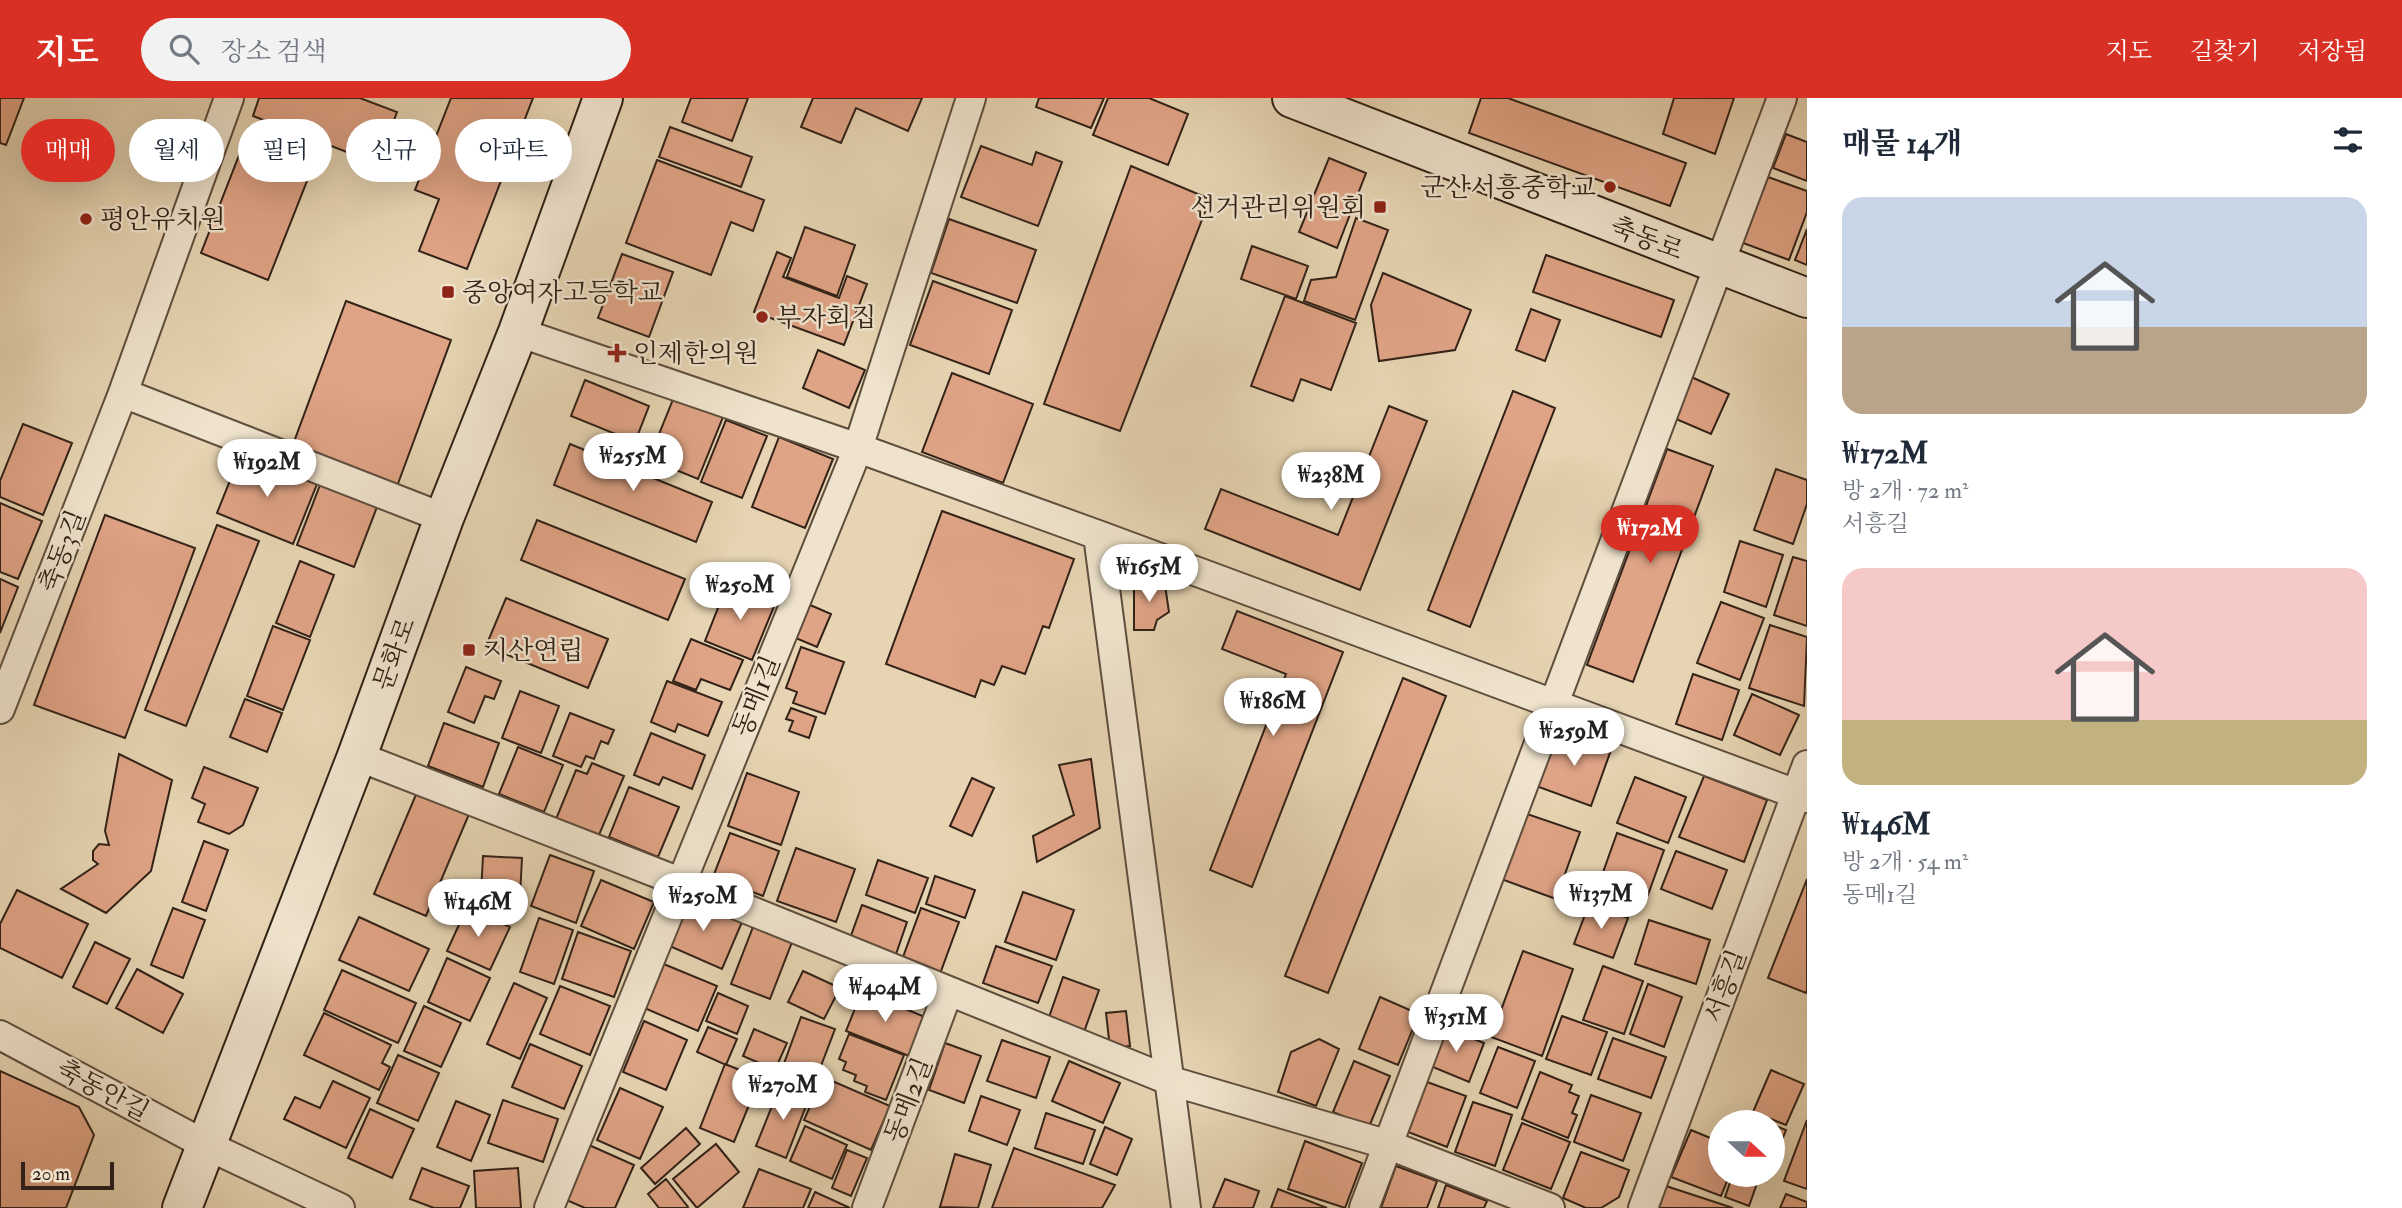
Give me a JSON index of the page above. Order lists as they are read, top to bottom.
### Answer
{
  "streets": {
    "street": [
      "축동로",
      "축동3길",
      "문화로",
      "동메1길",
      "서흥길",
      "축동안길",
      "동메2길"
    ]
  },
  "crossings": [
    ["문화로", "축동안길"]
  ],
  "places": {
    "other": ["군산서흥중학교", "평안유치원", "부자회집"],
    "transit": ["선거관리위원회", "중앙여자고등학교", "지산연립"],
    "health": ["인제한의원"]
  },
  "scale_bar": "20 m",
  "north": "right",
  "page": {
    "header": "지도",
    "search": "장소 검색",
    "nav": ["지도", "길찾기", "저장됨"],
    "heading": "매물 14개",
    "chip": [
      "매매",
      "월세",
      "필터",
      "신규",
      "아파트"
    ],
    "list": [
      {
        "name": "₩172M",
        "note": "방 2개 · 72 m² · 서흥길"
      },
      {
        "name": "₩146M",
        "note": "방 2개 · 54 m² · 동메1길"
      }
    ],
    "price": [
      "₩255M",
      "₩192M",
      "₩238M",
      "₩172M",
      "₩165M",
      "₩250M",
      "₩186M",
      "₩259M",
      "₩137M",
      "₩250M",
      "₩146M",
      "₩404M",
      "₩351M",
      "₩270M"
    ],
    "scale": "20 m"
  }
}
